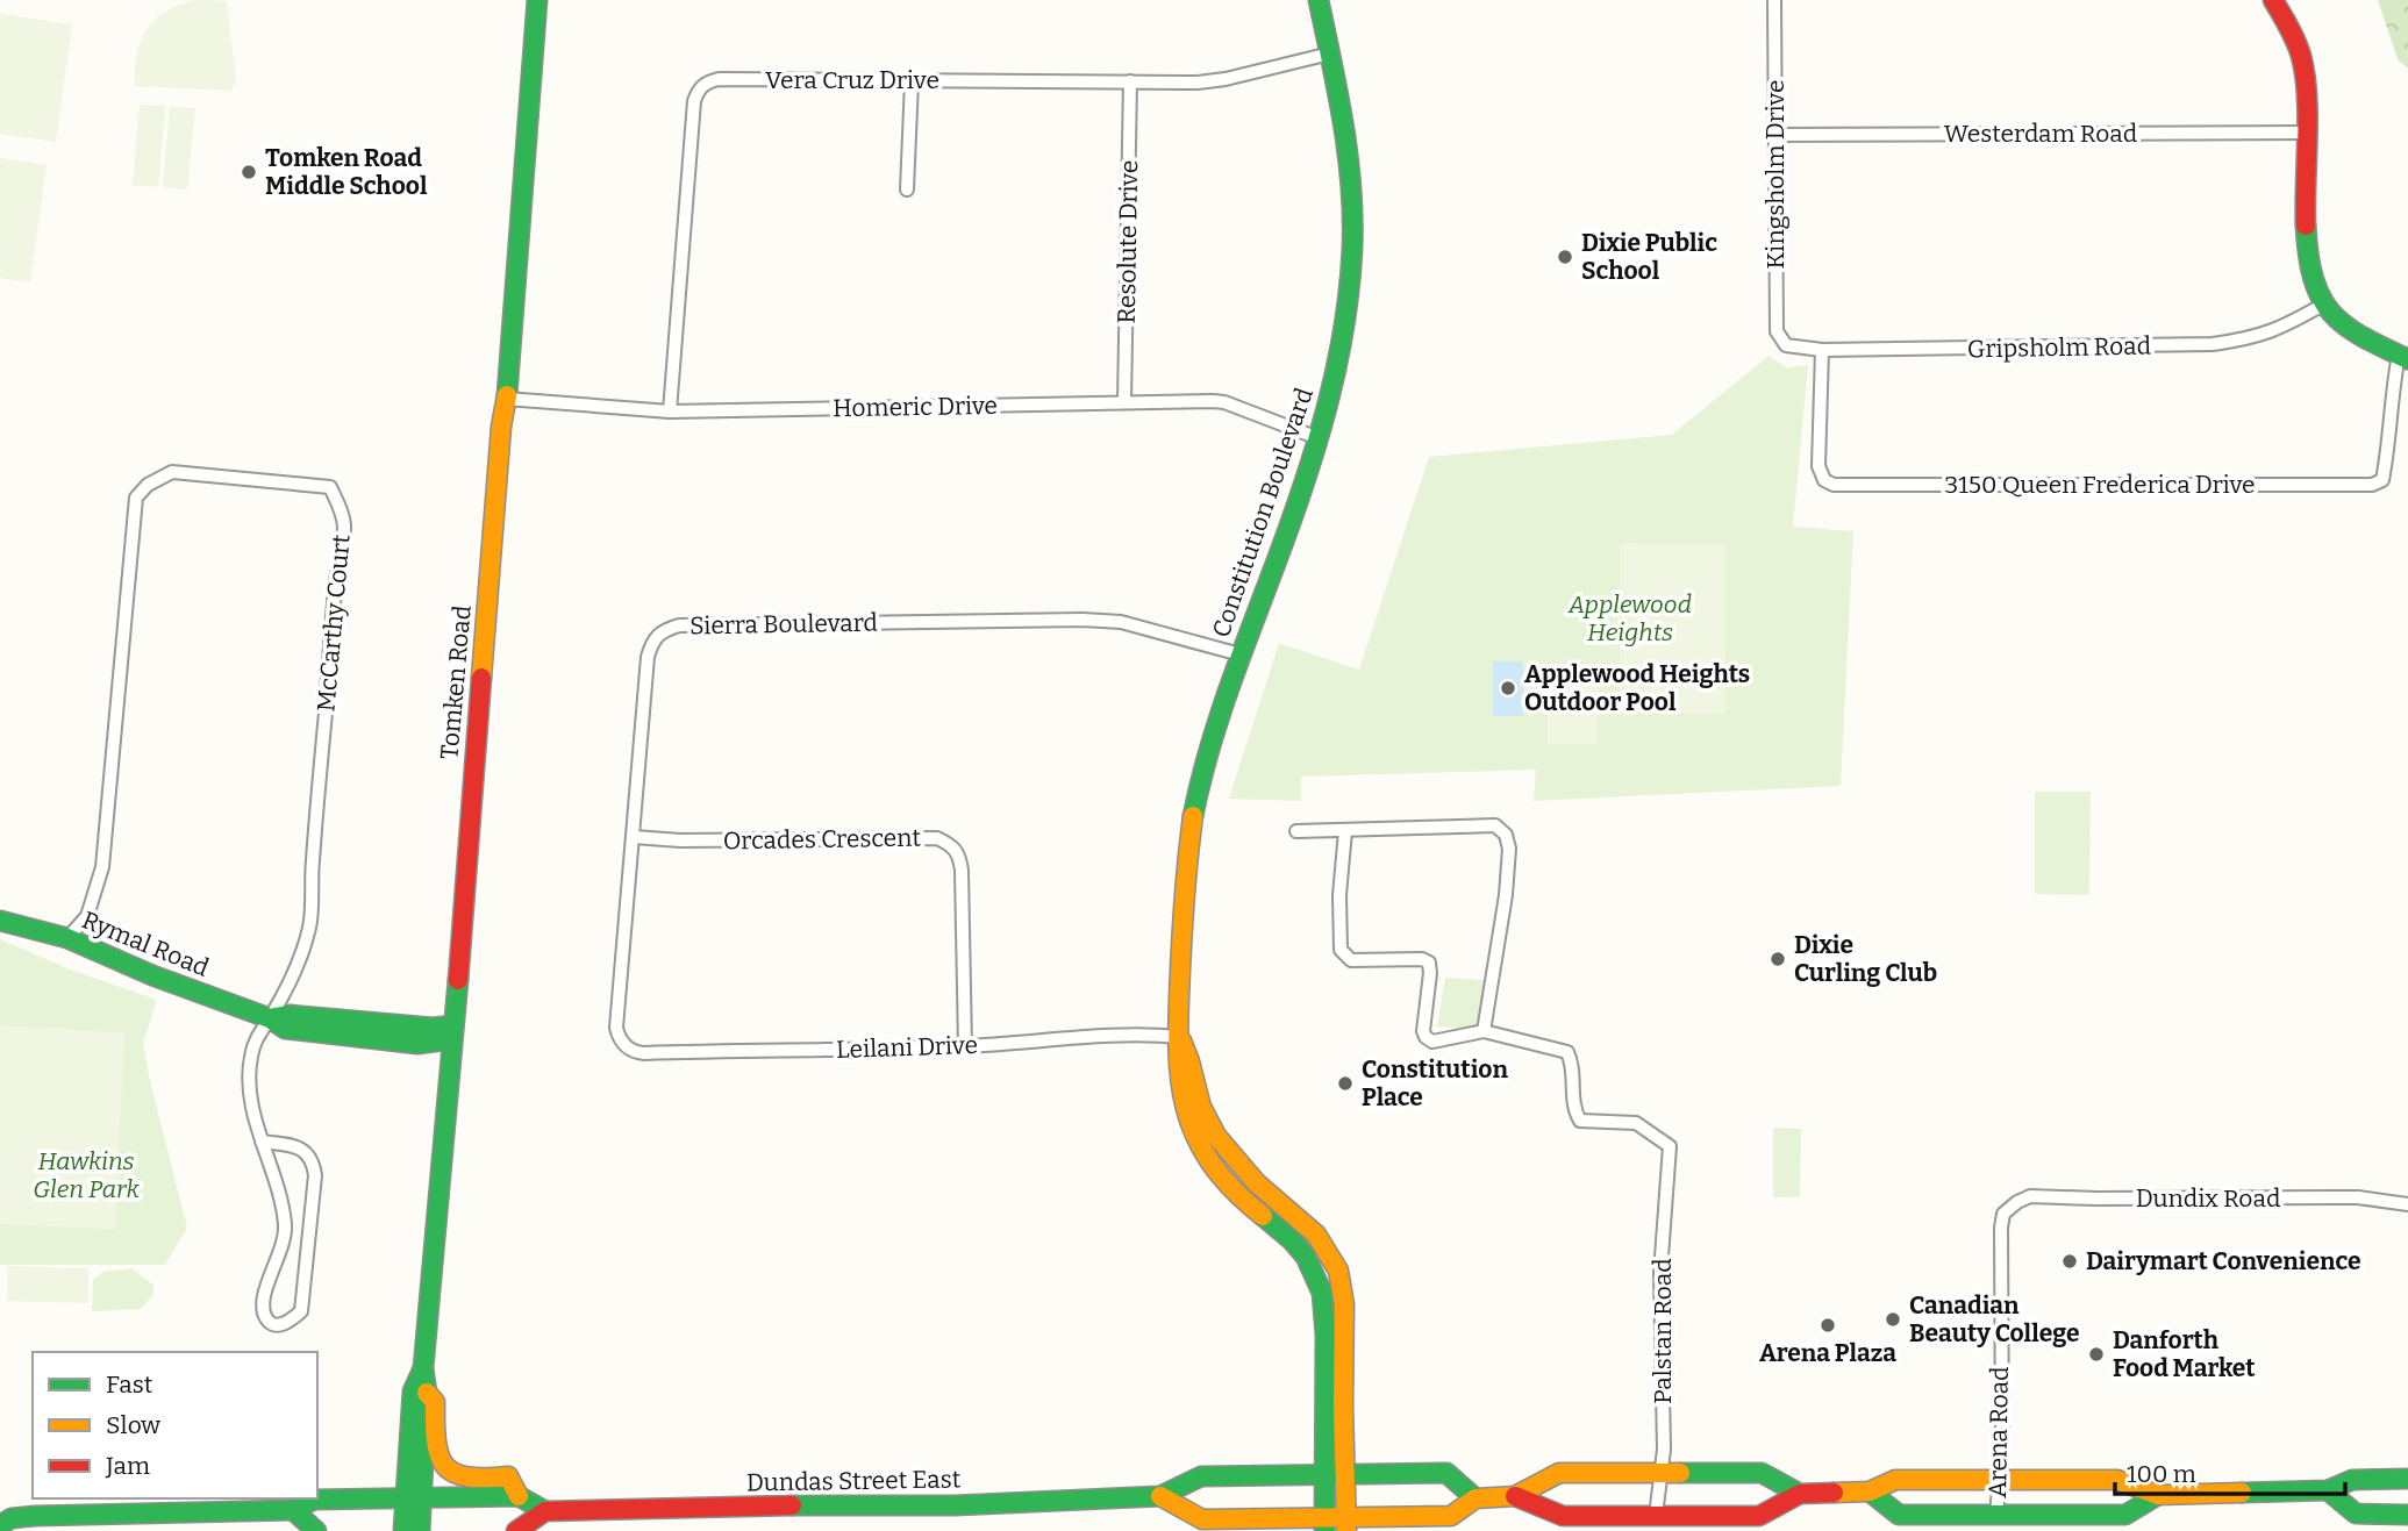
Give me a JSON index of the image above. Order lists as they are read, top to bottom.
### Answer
{
  "streets": {
    "street": [
      "Vera Cruz Drive",
      "Westerdam Road",
      "Kingsholm Drive",
      "Resolute Drive",
      "Gripsholm Road",
      "Homeric Drive",
      "3150 Queen Frederica Drive",
      "Constitution Boulevard",
      "McCarthy Court",
      "Sierra Boulevard",
      "Tomken Road",
      "Orcades Crescent",
      "Rymal Road",
      "Leilani Drive",
      "Dundix Road",
      "Palstan Road",
      "Arena Road",
      "Dundas Street East"
    ]
  },
  "crossings": [
    ["Vera Cruz Drive", "Resolute Drive"],
    ["Vera Cruz Drive", "Homeric Drive"],
    ["Vera Cruz Drive", "Constitution Boulevard"],
    ["Westerdam Road", "Kingsholm Drive"],
    ["Kingsholm Drive", "Gripsholm Road"],
    ["Resolute Drive", "Homeric Drive"],
    ["Gripsholm Road", "3150 Queen Frederica Drive"],
    ["Homeric Drive", "Constitution Boulevard"],
    ["Homeric Drive", "Tomken Road"],
    ["Constitution Boulevard", "Sierra Boulevard"],
    ["Constitution Boulevard", "Leilani Drive"],
    ["Constitution Boulevard", "Dundas Street East"],
    ["McCarthy Court", "Rymal Road"],
    ["Sierra Boulevard", "Orcades Crescent"],
    ["Sierra Boulevard", "Leilani Drive"],
    ["Tomken Road", "Rymal Road"],
    ["Orcades Crescent", "Leilani Drive"],
    ["Dundix Road", "Arena Road"]
  ],
  "parks": ["Applewood Heights", "Hawkins Glen Park"],
  "places": [
    "Tomken Road Middle School",
    "Dixie Public School",
    "Applewood Heights Outdoor Pool",
    "Dixie Curling Club",
    "Constitution Place",
    "Dairymart Convenience",
    "Canadian Beauty College",
    "Arena Plaza",
    "Danforth Food Market"
  ],
  "legend": ["Fast", "Slow", "Jam"],
  "scale_bar": "100 m"
}
